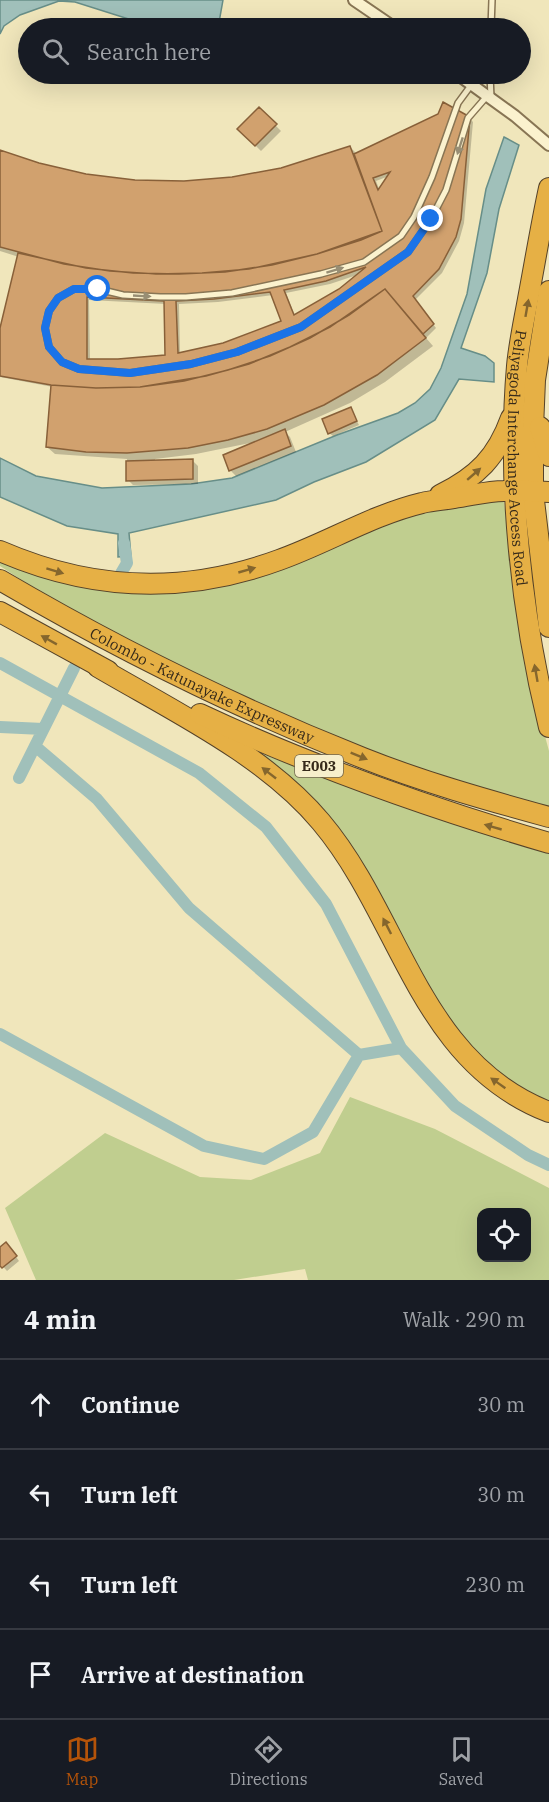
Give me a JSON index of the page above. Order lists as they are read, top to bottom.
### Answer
{
  "streets": {
    "highway": ["Peliyagoda Interchange Access Road", "Colombo - Katunayake Expressway", "E003"]
  },
  "page": {
    "search": "Search here",
    "heading": ["4 min", "Walk · 290 m"],
    "list": [
      ["Continue", "30 m"],
      ["Turn left", "30 m"],
      ["Turn left", "230 m"],
      "Arrive at destination"
    ],
    "nav": ["Map", "Directions", "Saved"]
  }
}
